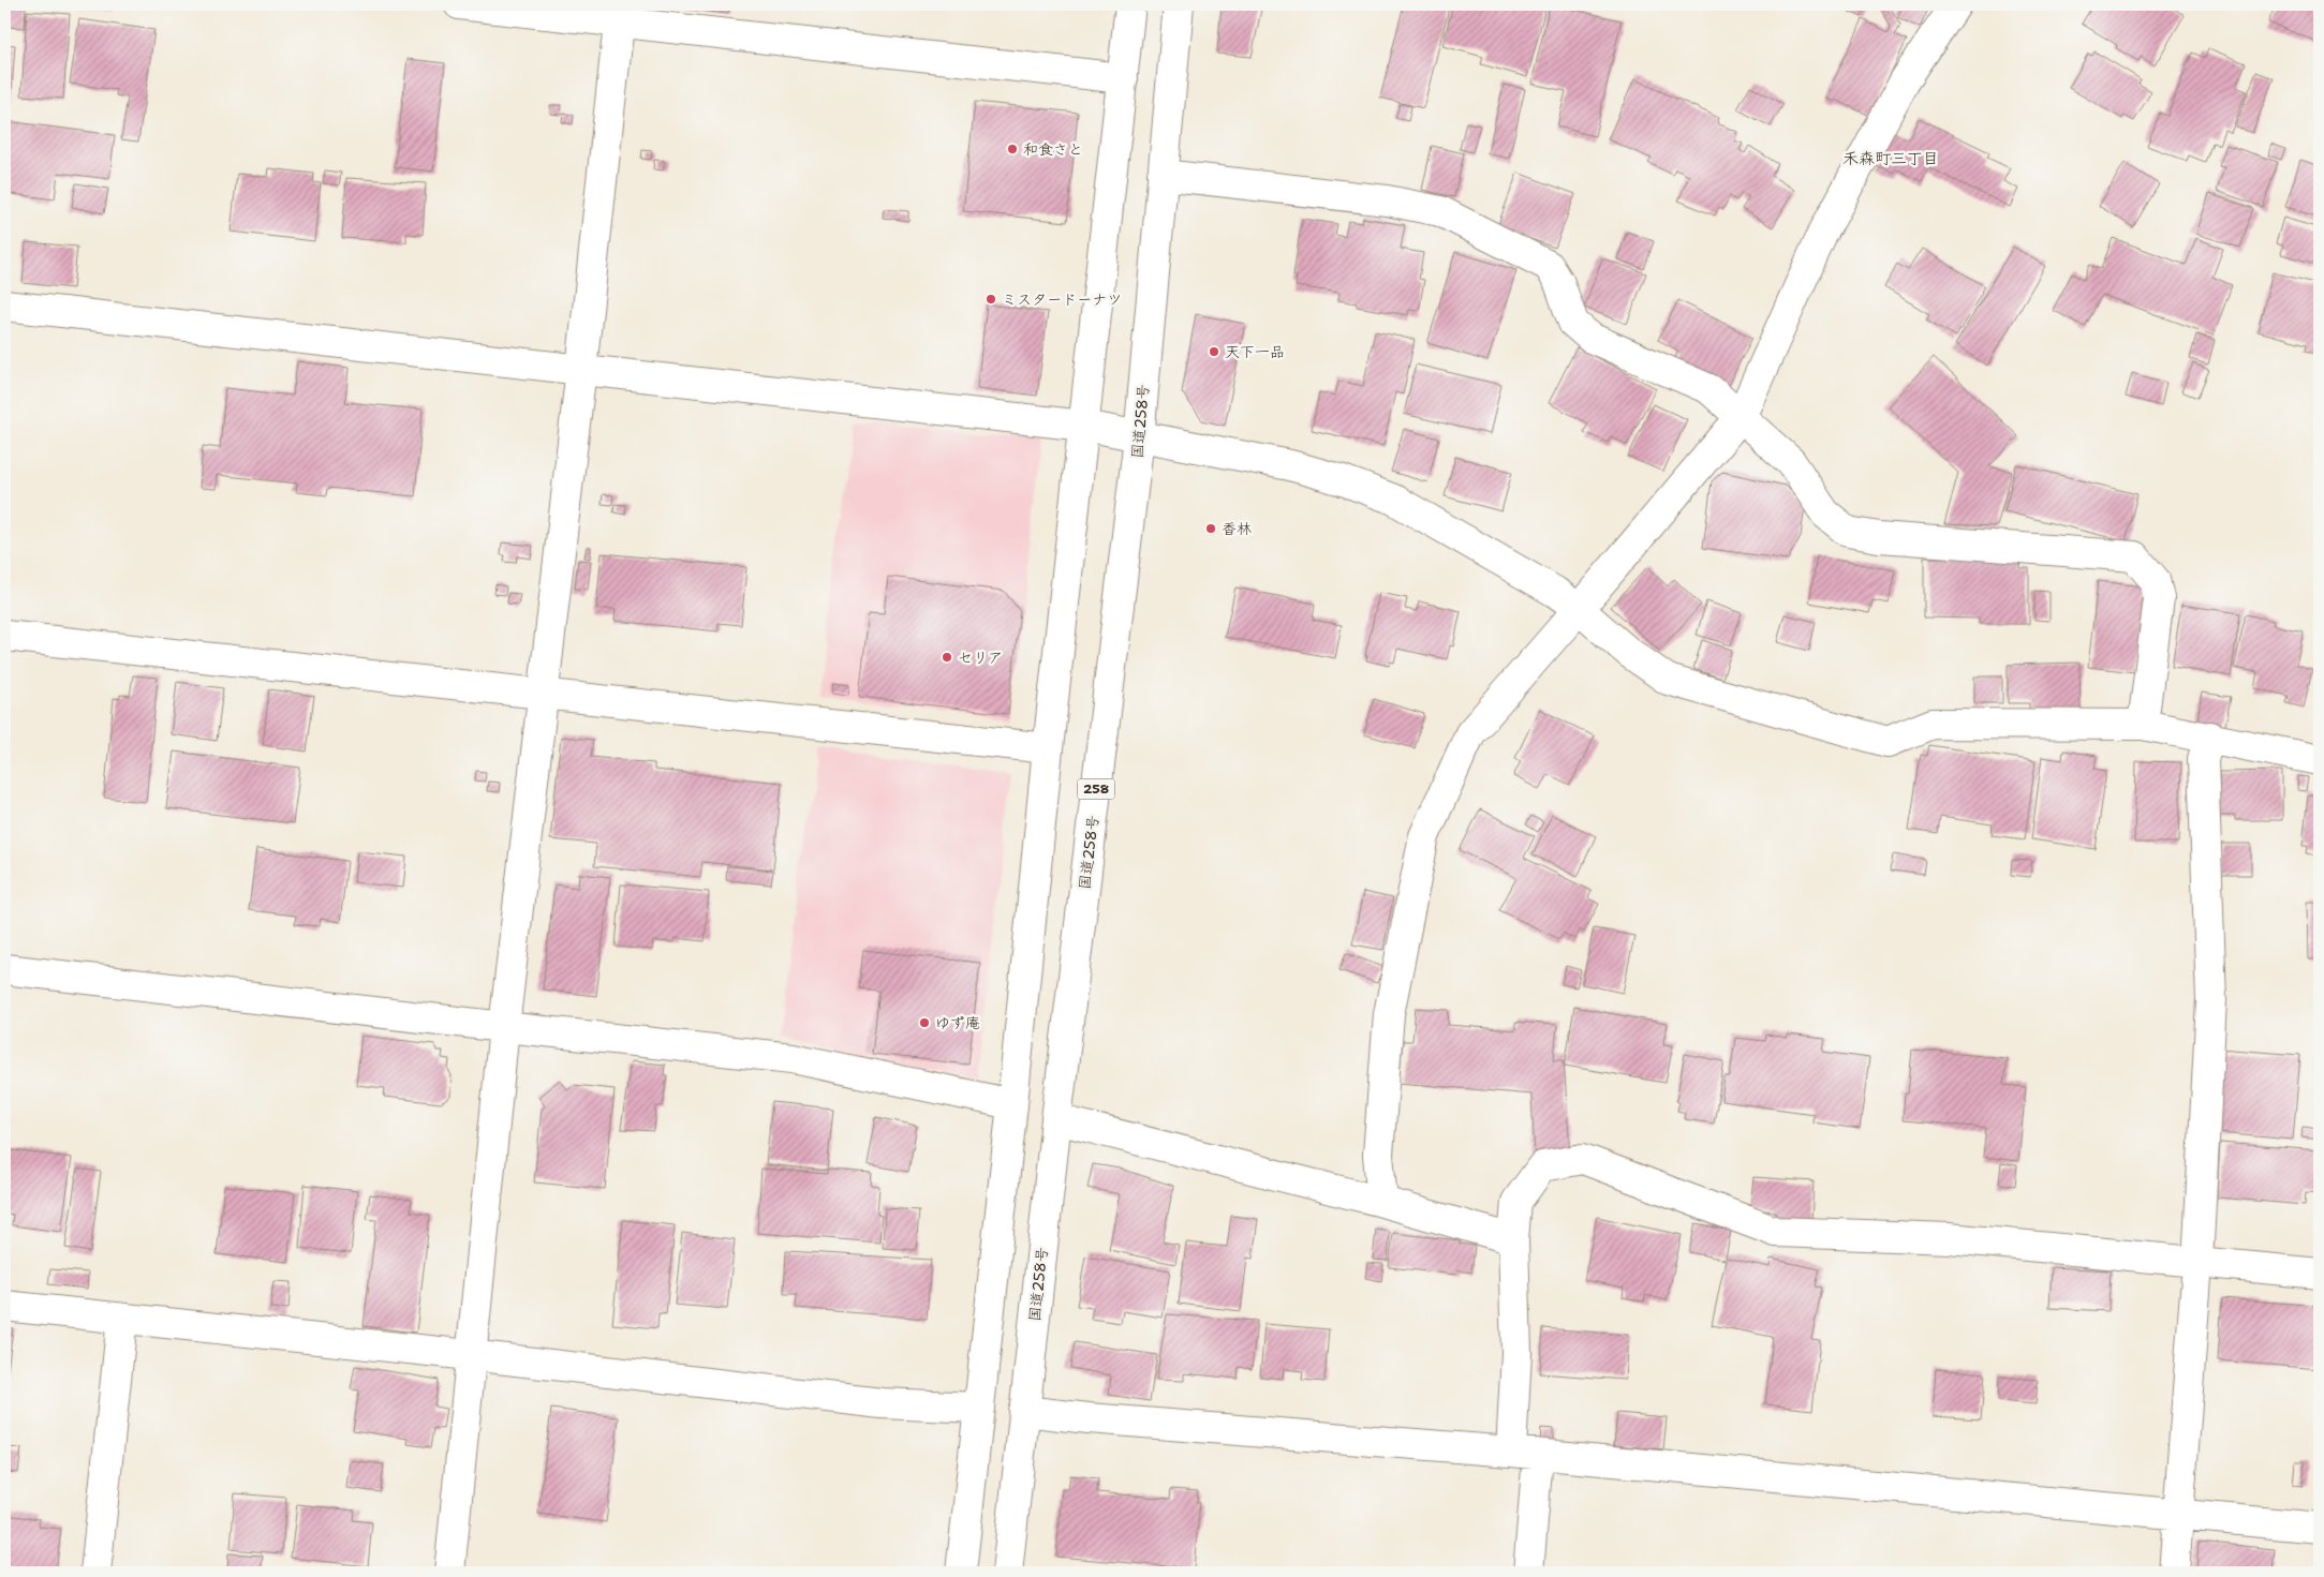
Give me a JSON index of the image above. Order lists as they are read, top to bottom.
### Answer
{
  "streets": {
    "main road": ["国道258号", "258"]
  },
  "districts": ["禾森町三丁目"],
  "places": [
    "和食さと",
    "ミスタードーナツ",
    "天下一品",
    "香林",
    "セリア",
    "ゆず庵"
  ]
}
